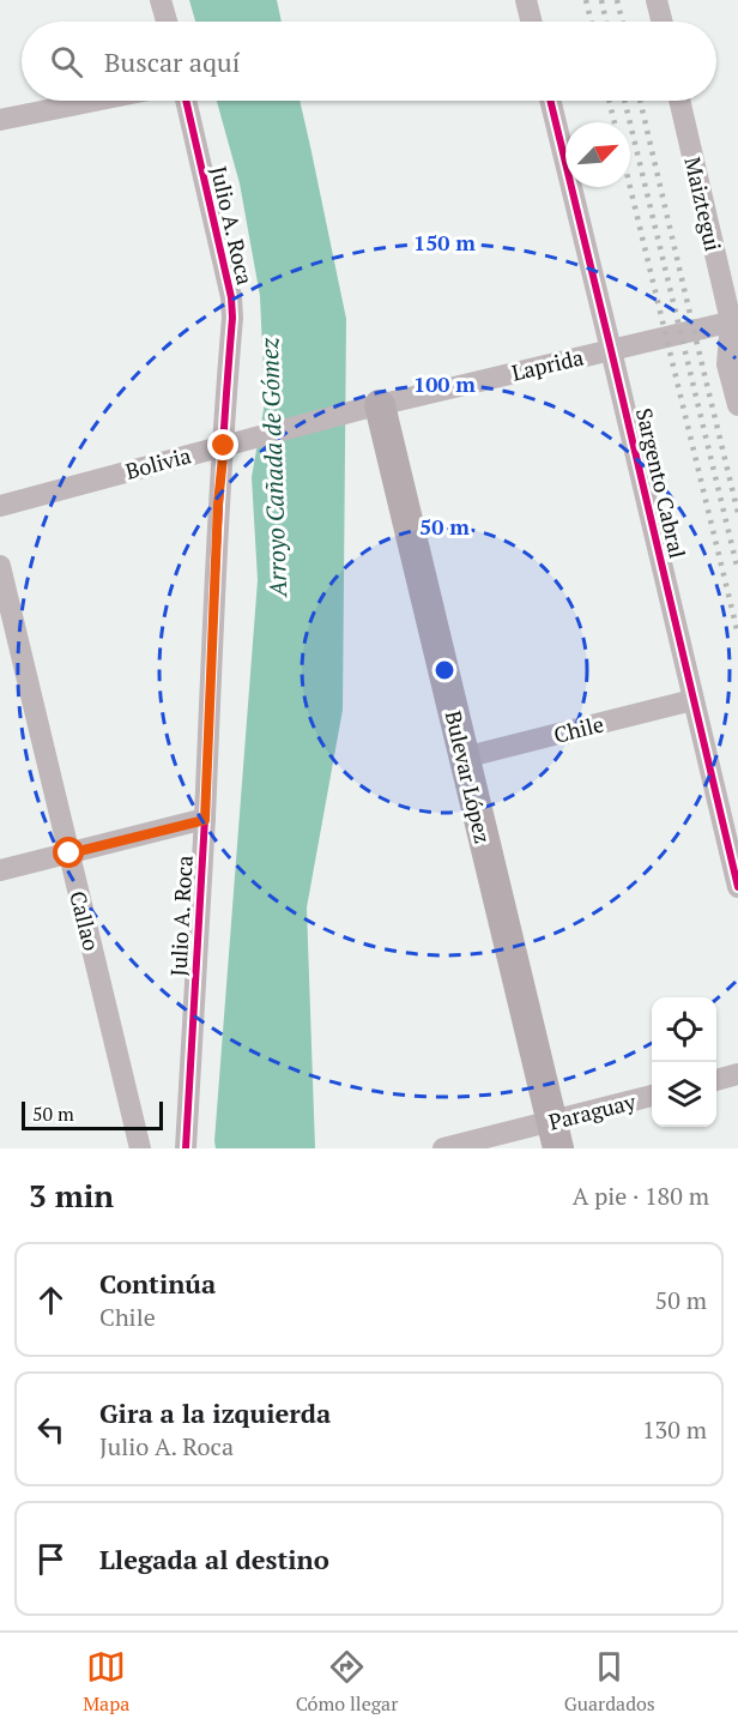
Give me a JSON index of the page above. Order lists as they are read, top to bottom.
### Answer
{
  "streets": {
    "main road": ["Bulevar López"],
    "street": [
      "Maiztegui",
      "Julio A. Roca",
      "Laprida",
      "Bolivia",
      "Sargento Cabral",
      "Chile",
      "Callao",
      "Paraguay"
    ]
  },
  "crossings": [
    ["Maiztegui", "Laprida"],
    ["Julio A. Roca", "Bolivia"],
    ["Laprida", "Bolivia"],
    ["Laprida", "Sargento Cabral"],
    ["Laprida", "Bulevar López"],
    ["Bolivia", "Bulevar López"],
    ["Sargento Cabral", "Chile"],
    ["Chile", "Bulevar López"],
    ["Bulevar López", "Paraguay"]
  ],
  "water": ["Arroyo Cañada de Gómez"],
  "scale_bar": "50 m",
  "north": "top right",
  "page": {
    "search": "Buscar aquí",
    "scale": "50 m",
    "heading": ["3 min", "A pie · 180 m"],
    "list": [
      ["Continúa", "Chile", "50 m"],
      ["Gira a la izquierda", "Julio A. Roca", "130 m"],
      "Llegada al destino"
    ],
    "nav": ["Mapa", "Cómo llegar", "Guardados"]
  },
  "rings": ["150 m", "100 m", "50 m"]
}
